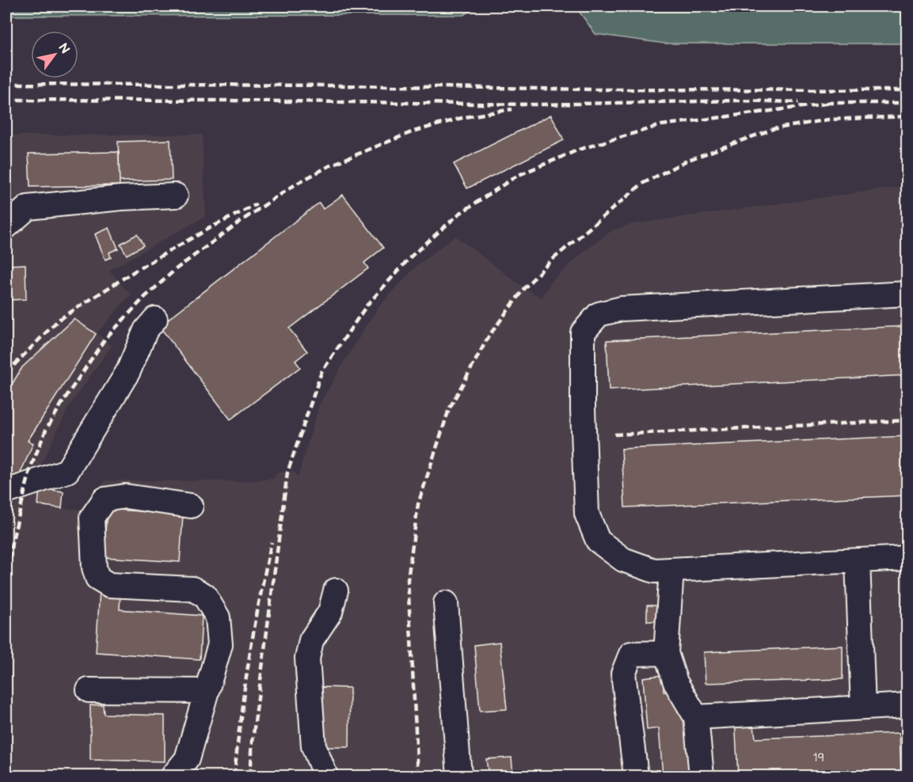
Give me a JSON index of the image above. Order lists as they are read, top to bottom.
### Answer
{
  "house_numbers": ["19"],
  "north": "top right"
}
